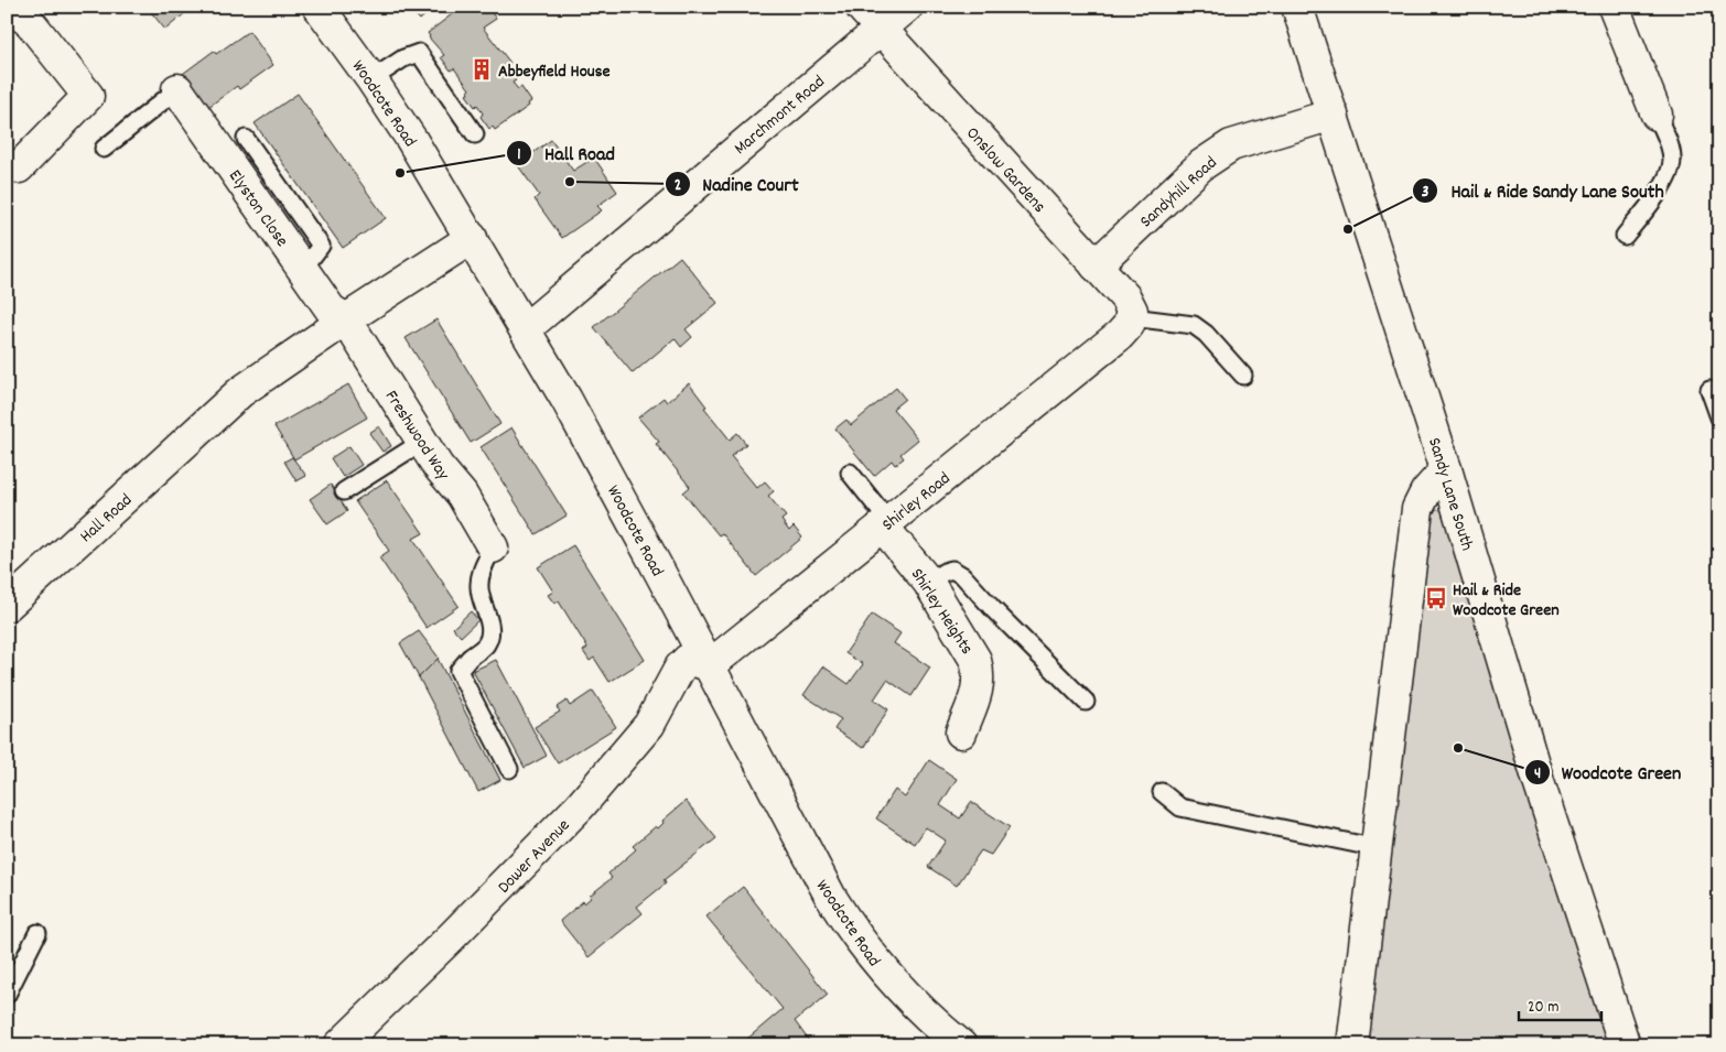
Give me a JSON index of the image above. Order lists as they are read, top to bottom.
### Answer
{
  "streets": {
    "street": [
      "Woodcote Road",
      "Marchmont Road",
      "Onslow Gardens",
      "Sandyhill Road",
      "Elyston Close",
      "Freshwood Way",
      "Sandy Lane South",
      "Shirley Road",
      "Hall Road",
      "Shirley Heights",
      "Dower Avenue"
    ]
  },
  "crossings": [
    ["Woodcote Road", "Marchmont Road"],
    ["Woodcote Road", "Shirley Road"],
    ["Woodcote Road", "Hall Road"],
    ["Woodcote Road", "Dower Avenue"],
    ["Marchmont Road", "Onslow Gardens"],
    ["Onslow Gardens", "Sandyhill Road"],
    ["Onslow Gardens", "Shirley Road"],
    ["Sandyhill Road", "Sandy Lane South"],
    ["Elyston Close", "Freshwood Way"],
    ["Elyston Close", "Hall Road"],
    ["Freshwood Way", "Hall Road"],
    ["Shirley Road", "Shirley Heights"],
    ["Shirley Road", "Dower Avenue"]
  ],
  "places": {
    "building": ["Abbeyfield House"],
    "other": [
      "Hall Road",
      "Nadine Court",
      "Hail & Ride Sandy Lane South",
      "Woodcote Green"
    ],
    "bus stop": ["Hail & Ride Woodcote Green"]
  },
  "scale_bar": "20 m"
}
